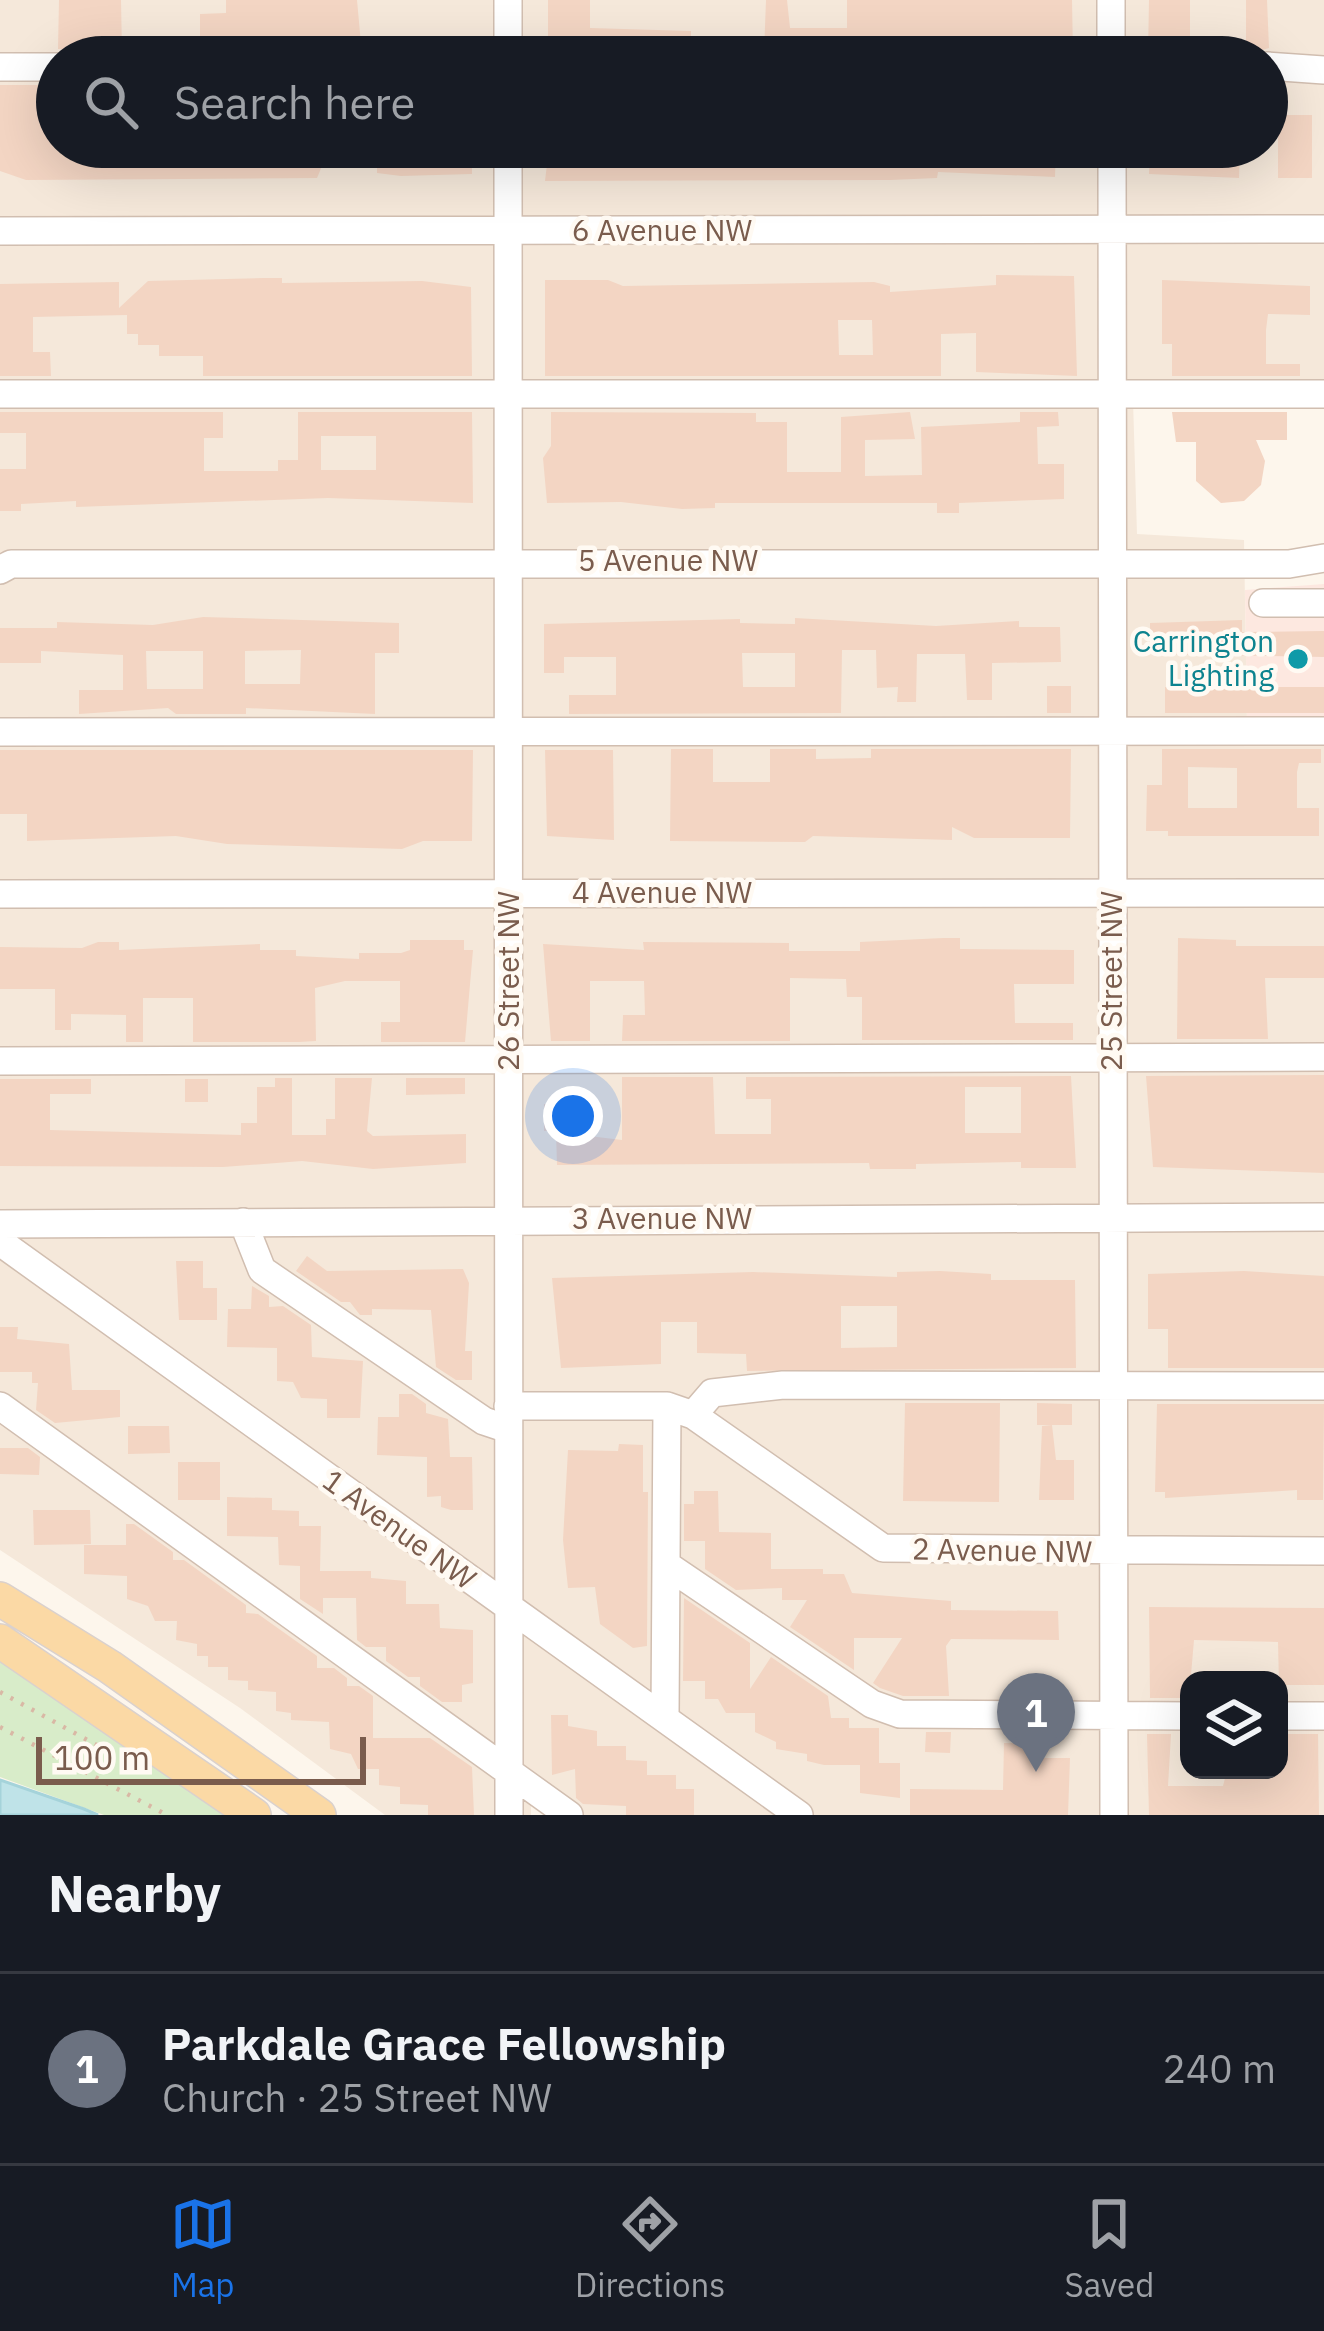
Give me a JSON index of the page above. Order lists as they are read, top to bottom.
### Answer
{
  "streets": {
    "street": [
      "6 Avenue NW",
      "5 Avenue NW",
      "4 Avenue NW",
      "26 Street NW",
      "25 Street NW",
      "3 Avenue NW",
      "1 Avenue NW",
      "2 Avenue NW"
    ]
  },
  "crossings": [
    ["6 Avenue NW", "26 Street NW"],
    ["6 Avenue NW", "25 Street NW"],
    ["5 Avenue NW", "26 Street NW"],
    ["5 Avenue NW", "25 Street NW"],
    ["4 Avenue NW", "26 Street NW"],
    ["4 Avenue NW", "25 Street NW"],
    ["26 Street NW", "3 Avenue NW"],
    ["26 Street NW", "1 Avenue NW"],
    ["25 Street NW", "3 Avenue NW"],
    ["25 Street NW", "2 Avenue NW"]
  ],
  "places": ["Carrington Lighting"],
  "scale_bar": "100 m",
  "page": {
    "search": "Search here",
    "pins": "1",
    "scale": "100 m",
    "heading": "Nearby",
    "list": [
      {
        "mark": "1",
        "name": "Parkdale Grace Fellowship",
        "note": "Church · 25 Street NW",
        "value": "240 m"
      }
    ],
    "nav": ["Map", "Directions", "Saved"]
  }
}
